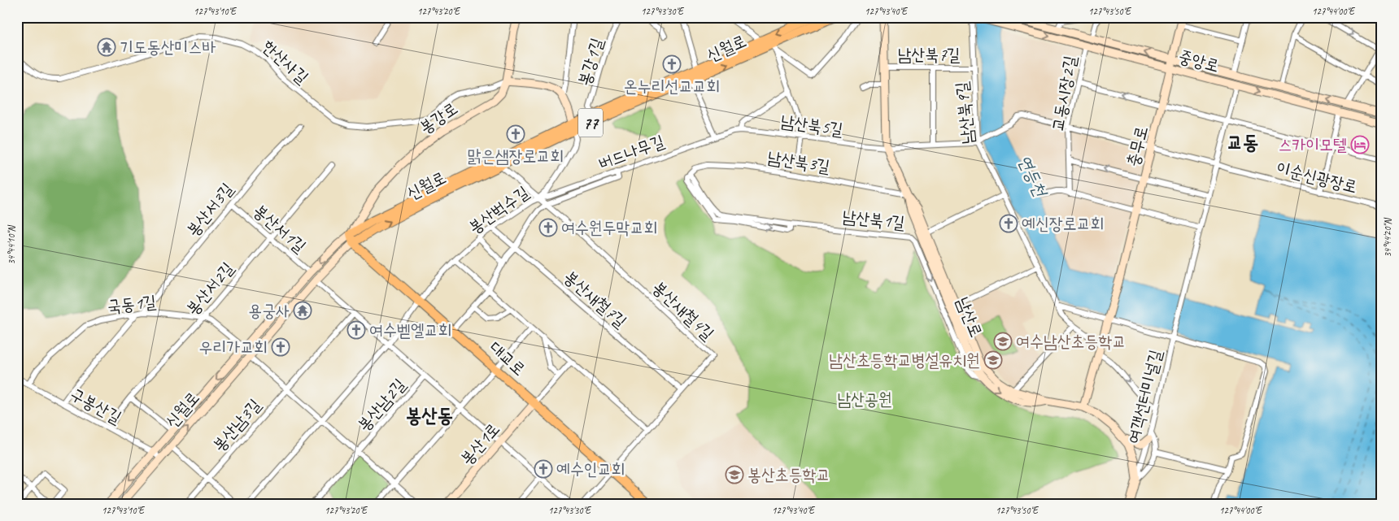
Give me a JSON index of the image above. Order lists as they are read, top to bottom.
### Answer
{
  "streets": {
    "main road": ["신월로", "77", "대교로"],
    "street": [
      "남산북7길",
      "중앙로",
      "한산사길",
      "봉강1길",
      "교동시장2길",
      "남산북9길",
      "봉강로",
      "남산북5길",
      "충무로",
      "버드나무길",
      "남산북3길",
      "이순신광장로",
      "봉산서3길",
      "봉산벅수길",
      "남산북1길",
      "봉산서1길",
      "봉산서2길",
      "봉산새철7길",
      "국동1길",
      "봉산새철4길",
      "남산로",
      "여객선터미널길",
      "봉산남2길",
      "구봉산길",
      "봉산남3길",
      "봉산1로"
    ]
  },
  "crossings": [
    ["신월로", "봉강1길"],
    ["신월로", "봉강로"],
    ["신월로", "봉산벅수길"],
    ["신월로", "봉산서1길"],
    ["신월로", "국동1길"],
    ["신월로", "봉산새철4길"],
    ["신월로", "대교로"],
    ["신월로", "봉산남2길"],
    ["신월로", "구봉산길"],
    ["남산북7길", "남산북9길"],
    ["남산북7길", "남산로"],
    ["중앙로", "교동시장2길"],
    ["중앙로", "충무로"],
    ["한산사길", "봉강로"],
    ["교동시장2길", "이순신광장로"],
    ["남산북9길", "남산북5길"],
    ["남산북9길", "이순신광장로"],
    ["남산북5길", "버드나무길"],
    ["남산북5길", "이순신광장로"],
    ["남산북5길", "남산로"],
    ["충무로", "이순신광장로"],
    ["버드나무길", "봉산벅수길"],
    ["버드나무길", "봉산새철4길"],
    ["남산북3길", "남산북1길"],
    ["남산북3길", "남산로"],
    ["봉산서3길", "봉산서1길"],
    ["봉산서3길", "국동1길"],
    ["봉산벅수길", "봉산새철7길"],
    ["봉산벅수길", "봉산새철4길"],
    ["봉산벅수길", "대교로"],
    ["봉산벅수길", "봉산남2길"],
    ["남산북1길", "남산로"],
    ["봉산서1길", "봉산서2길"],
    ["봉산서2길", "국동1길"],
    ["봉산서2길", "구봉산길"],
    ["봉산새철7길", "봉산새철4길"],
    ["국동1길", "봉산남2길"],
    ["국동1길", "구봉산길"],
    ["봉산새철4길", "대교로"],
    ["남산로", "여객선터미널길"],
    ["대교로", "봉산남2길"],
    ["대교로", "봉산1로"],
    ["봉산남2길", "봉산남3길"]
  ],
  "one_way": ["남산북1길"],
  "districts": ["교동", "봉산동"],
  "water": ["연등천"],
  "parks": ["남산공원"],
  "places": {
    "temple": ["기도동산미스바", "용궁사"],
    "church": [
      "온누리선교교회",
      "맑은샘장로교회",
      "예신장로교회",
      "여수원두막교회",
      "여수벧엘교회",
      "우리가교회",
      "예수인교회"
    ],
    "hotel": ["스카이모텔"],
    "school or university": ["여수남산초등학교", "남산초등학교병설유치원", "봉산초등학교"]
  },
  "coordinates": [
    "127°43'10\"E",
    "127°43'20\"E",
    "127°43'30\"E",
    "127°43'40\"E",
    "127°43'50\"E",
    "127°44'00\"E",
    "34°44'20\"N",
    "34°44'10\"N"
  ]
}
